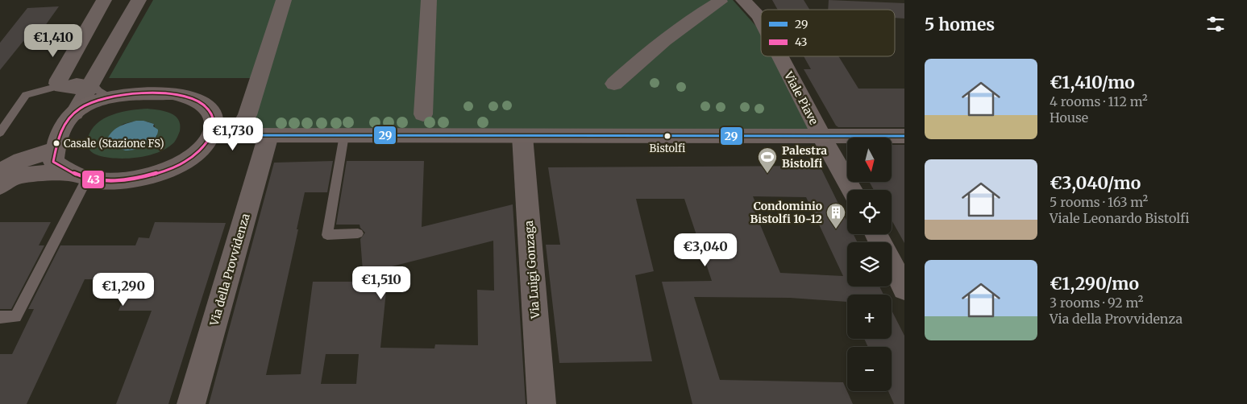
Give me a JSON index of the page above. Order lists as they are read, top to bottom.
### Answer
{
  "streets": {
    "street": ["Viale Piave", "Via della Provvidenza", "Via Luigi Gonzaga"]
  },
  "places": {
    "other": ["Bistolfi", "Casale (Stazione FS)"],
    "sports": ["Palestra Bistolfi"],
    "building": ["Condominio Bistolfi 10-12"]
  },
  "lines": ["transit line 43", "transit line 29"],
  "legend": ["29", "43"],
  "north": "bottom",
  "page": {
    "heading": "5 homes",
    "price": [
      "€1,410",
      "€1,730",
      "€3,040",
      "€1,510",
      "€1,290"
    ],
    "list": [
      {
        "name": "€1,410/mo",
        "note": "4 rooms · 112 m² · House"
      },
      {
        "name": "€3,040/mo",
        "note": "5 rooms · 163 m² · Viale Leonardo Bistolfi"
      },
      {
        "name": "€1,290/mo",
        "note": "3 rooms · 92 m² · Via della Provvidenza"
      }
    ],
    "map_buttons": ["+", "−"]
  }
}
